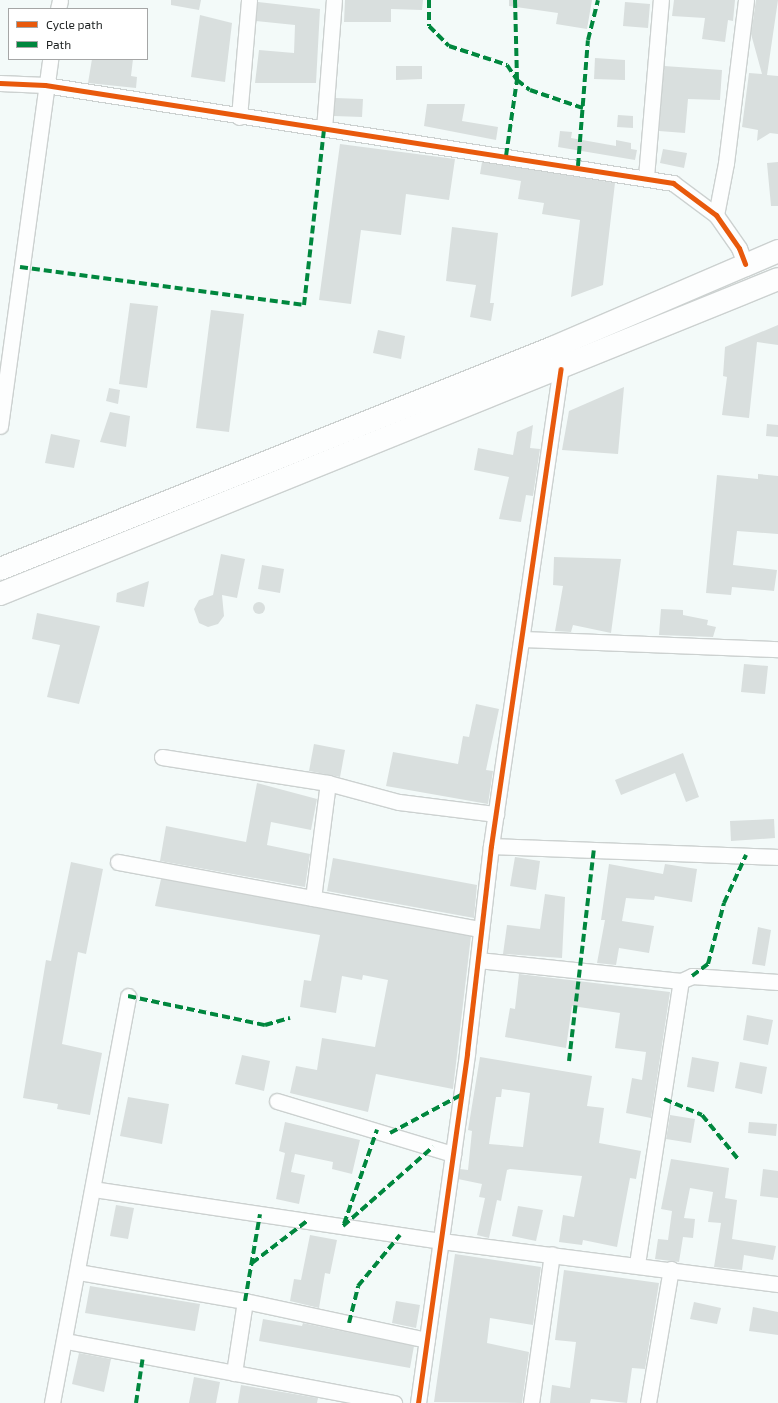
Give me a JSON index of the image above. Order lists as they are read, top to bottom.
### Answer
{
  "legend": ["Cycle path", "Path"]
}
